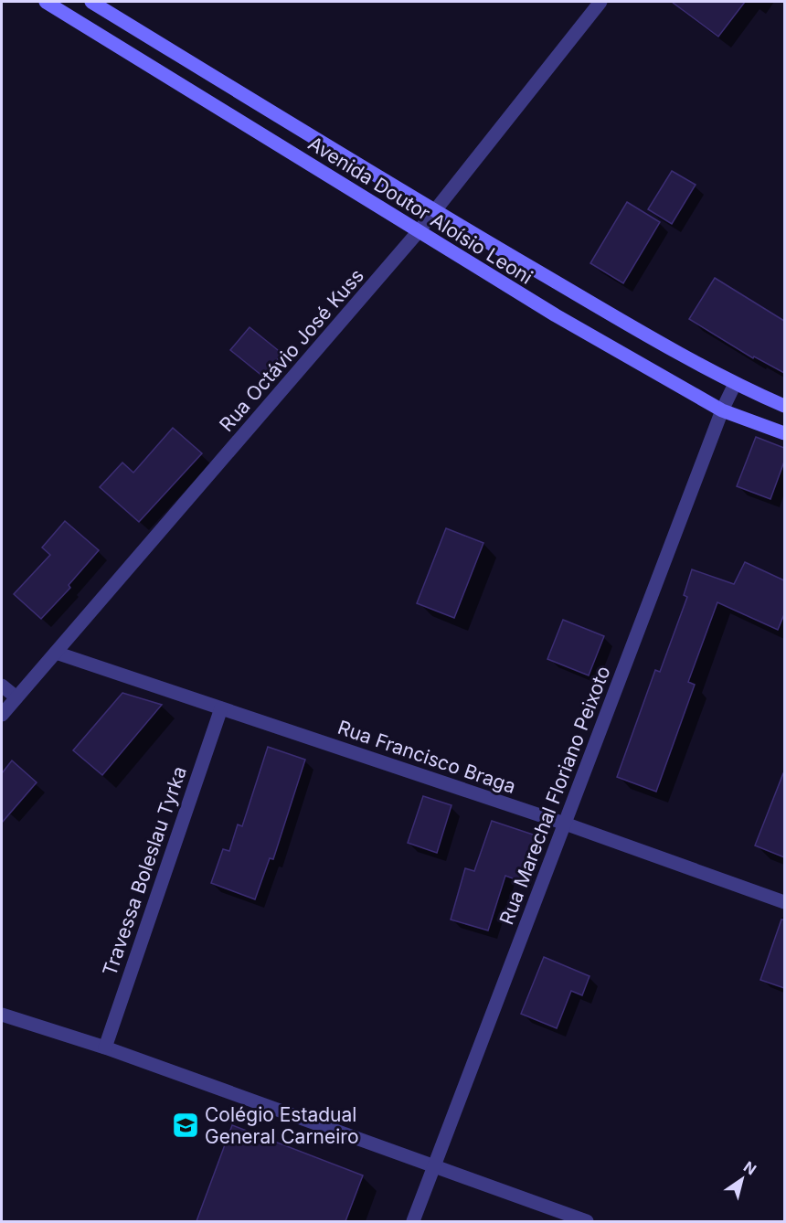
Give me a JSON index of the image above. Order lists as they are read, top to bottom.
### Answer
{
  "streets": {
    "main road": ["Avenida Doutor Aloísio Leoni"],
    "street": [
      "Rua Octávio José Kuss",
      "Rua Francisco Braga",
      "Rua Marechal Floriano Peixoto",
      "Travessa Boleslau Tyrka"
    ]
  },
  "crossings": [
    ["Avenida Doutor Aloísio Leoni", "Rua Octávio José Kuss"],
    ["Avenida Doutor Aloísio Leoni", "Rua Marechal Floriano Peixoto"],
    ["Rua Octávio José Kuss", "Rua Francisco Braga"],
    ["Rua Francisco Braga", "Rua Marechal Floriano Peixoto"],
    ["Rua Francisco Braga", "Travessa Boleslau Tyrka"]
  ],
  "places": {
    "school or university": ["Colégio Estadual General Carneiro"]
  },
  "north": "top right"
}
